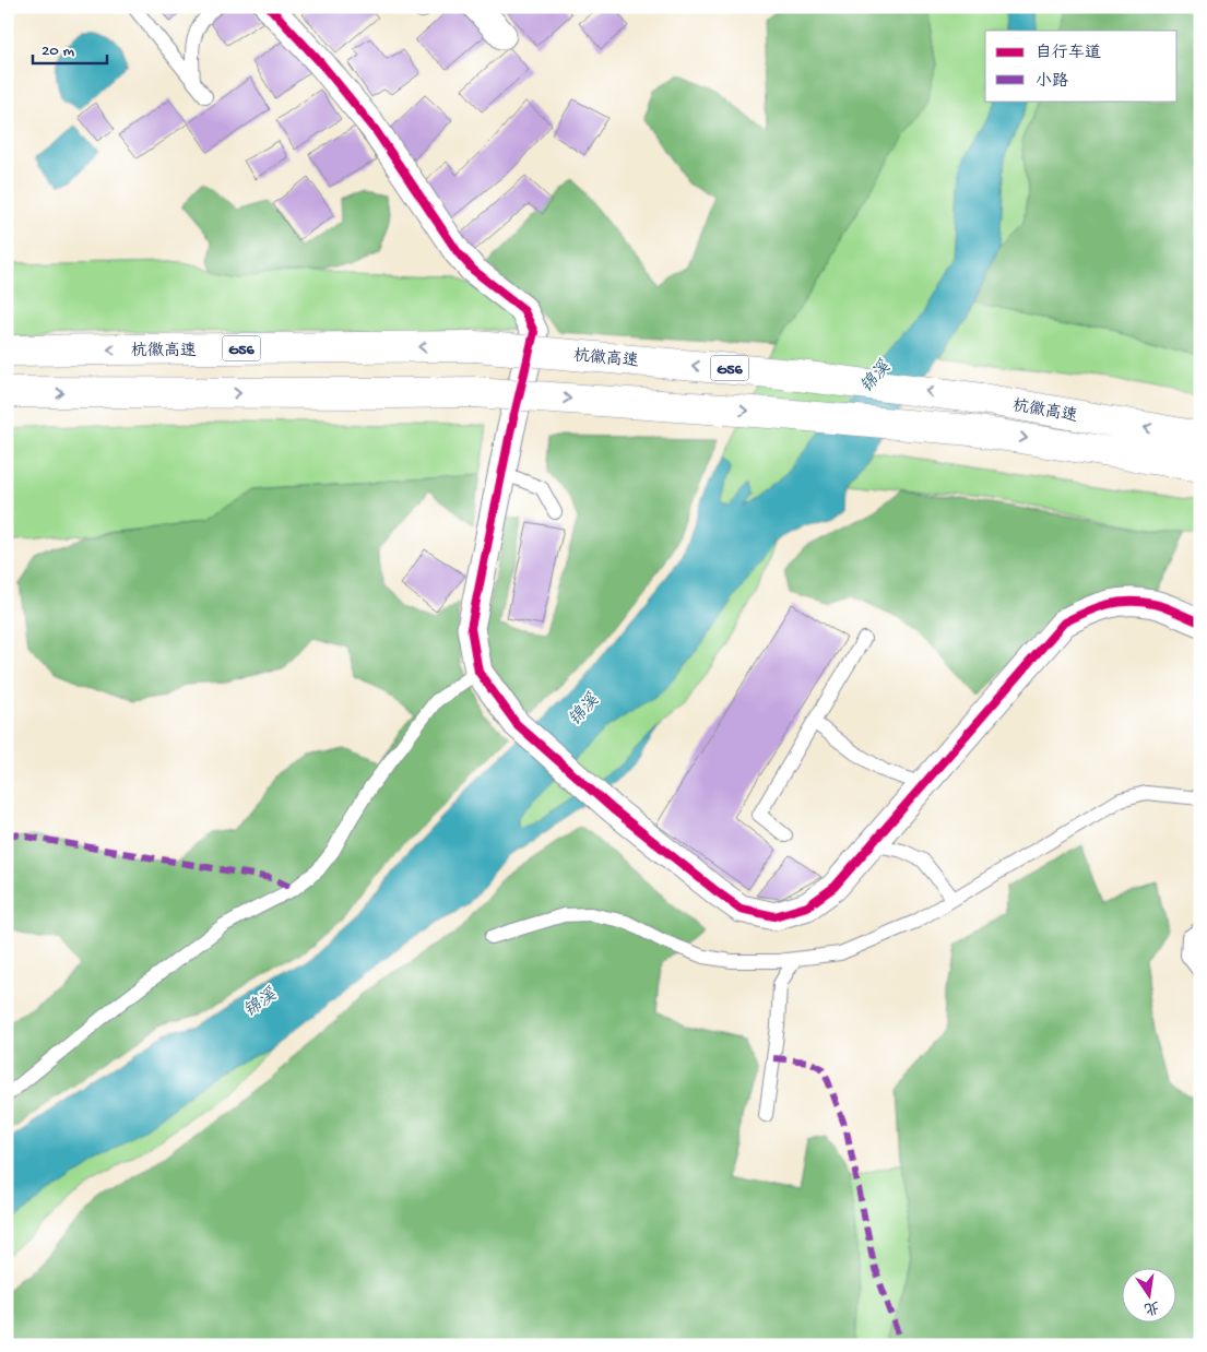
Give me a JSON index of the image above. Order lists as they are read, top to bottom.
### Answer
{
  "streets": {
    "highway": ["G56", "杭徽高速"]
  },
  "water": ["锦溪"],
  "legend": ["自行车道", "小路"],
  "scale_bar": "20 m",
  "north": "bottom"
}
